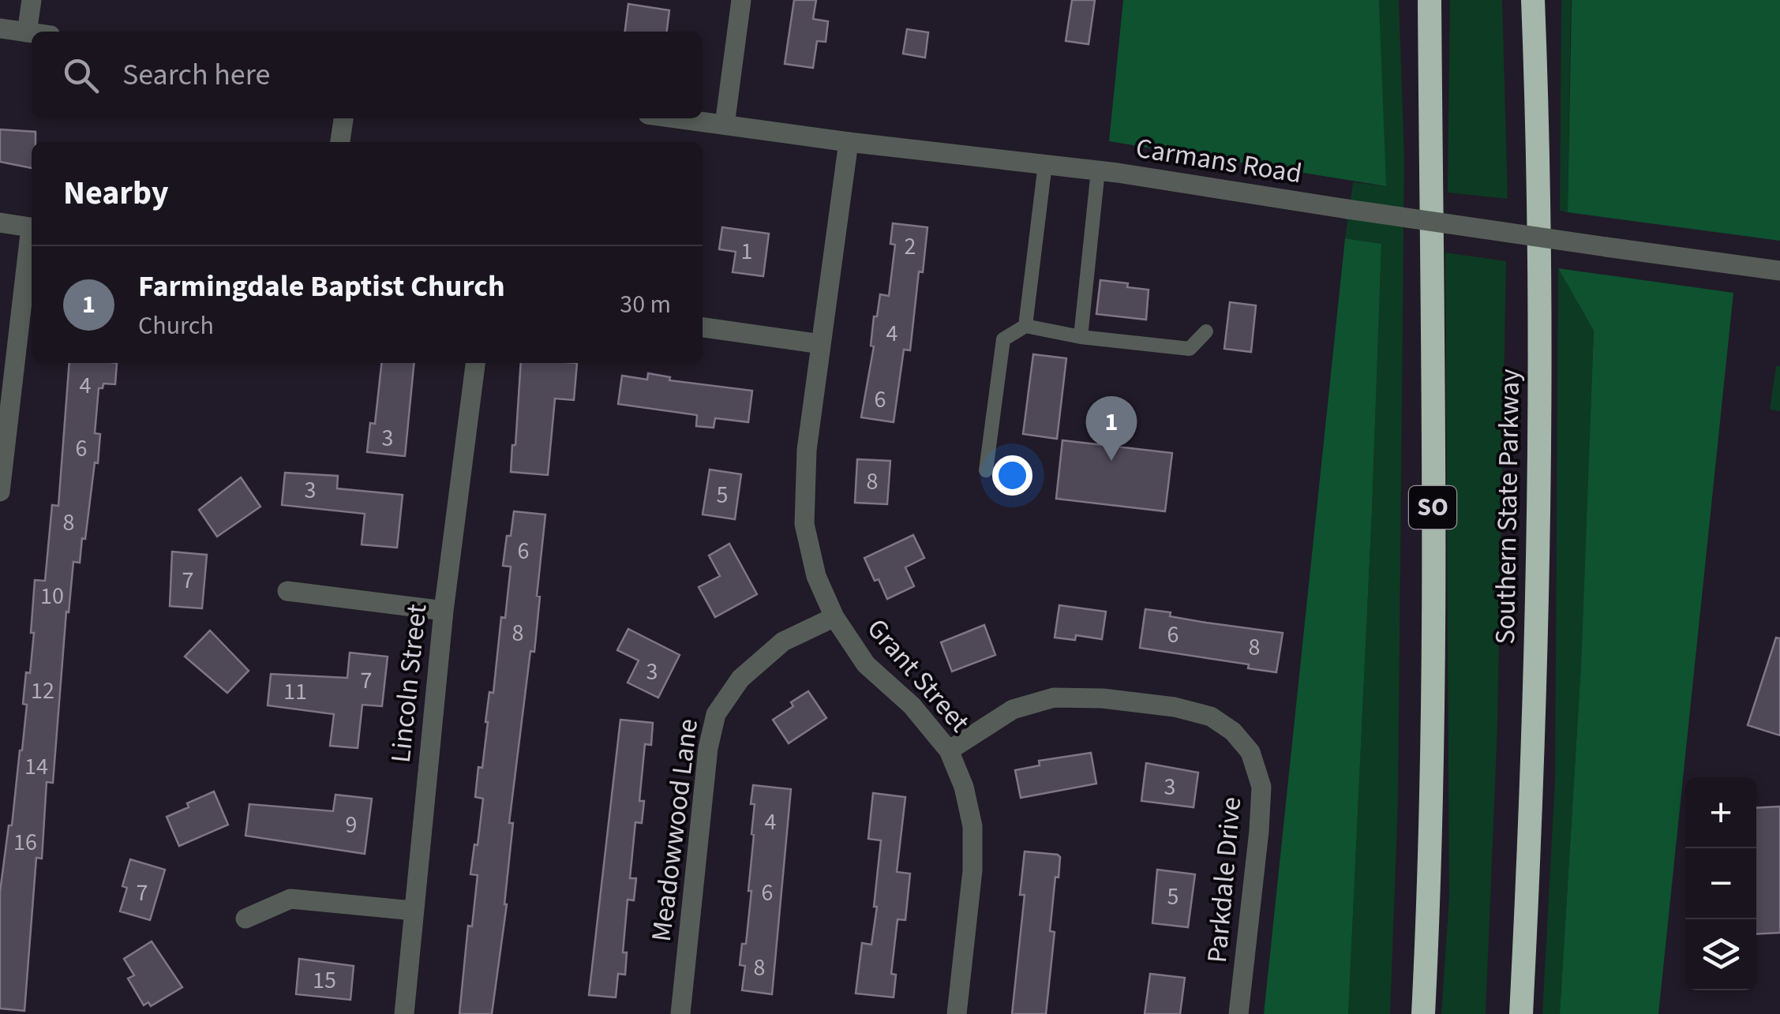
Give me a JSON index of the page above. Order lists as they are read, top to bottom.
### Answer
{
  "streets": {
    "highway": ["Southern State Parkway", "SO"],
    "street": [
      "Carmans Road",
      "Grant Street",
      "Lincoln Street",
      "Meadowwood Lane",
      "Parkdale Drive"
    ]
  },
  "crossings": [
    ["Carmans Road", "Grant Street"],
    ["Grant Street", "Meadowwood Lane"],
    ["Grant Street", "Parkdale Drive"]
  ],
  "house_numbers": [
    "2",
    "1",
    "4",
    "4",
    "6",
    "3",
    "6",
    "8",
    "3",
    "5",
    "8",
    "6",
    "7",
    "10",
    "8",
    "6",
    "8",
    "3",
    "7",
    "12",
    "11",
    "14",
    "3",
    "4",
    "9",
    "16",
    "7",
    "6",
    "5",
    "8",
    "15"
  ],
  "page": {
    "search": "Search here",
    "heading": "Nearby",
    "list": [
      {
        "mark": "1",
        "name": "Farmingdale Baptist Church",
        "note": "Church",
        "value": "30 m"
      }
    ],
    "pins": "1",
    "map_buttons": ["+", "−"]
  }
}
